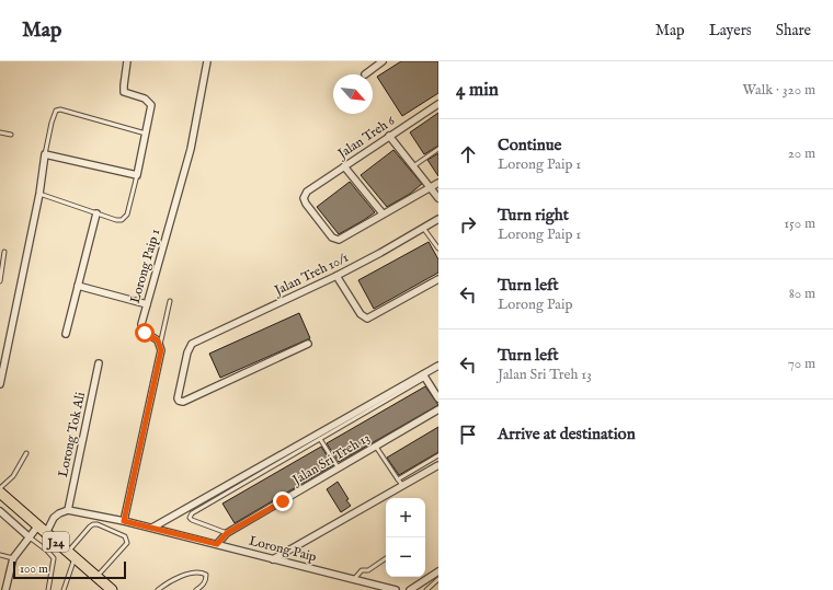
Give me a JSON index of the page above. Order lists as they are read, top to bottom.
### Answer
{
  "streets": {
    "main road": ["J24"],
    "street": [
      "Jalan Treh 6",
      "Lorong Paip 1",
      "Jalan Treh 10/1",
      "Lorong Tok Ali",
      "Jalan Sri Treh 13",
      "Lorong Paip"
    ]
  },
  "crossings": [
    ["Lorong Tok Ali", "Lorong Paip"],
    ["Jalan Sri Treh 13", "Lorong Paip"]
  ],
  "scale_bar": "100 m",
  "north": "bottom right",
  "page": {
    "header": "Map",
    "nav": ["Map", "Layers", "Share"],
    "heading": ["4 min", "Walk · 320 m"],
    "list": [
      ["Continue", "Lorong Paip 1", "20 m"],
      ["Turn right", "Lorong Paip 1", "150 m"],
      ["Turn left", "Lorong Paip", "80 m"],
      ["Turn left", "Jalan Sri Treh 13", "70 m"],
      "Arrive at destination"
    ],
    "map_buttons": ["+", "−"],
    "scale": "100 m"
  }
}
